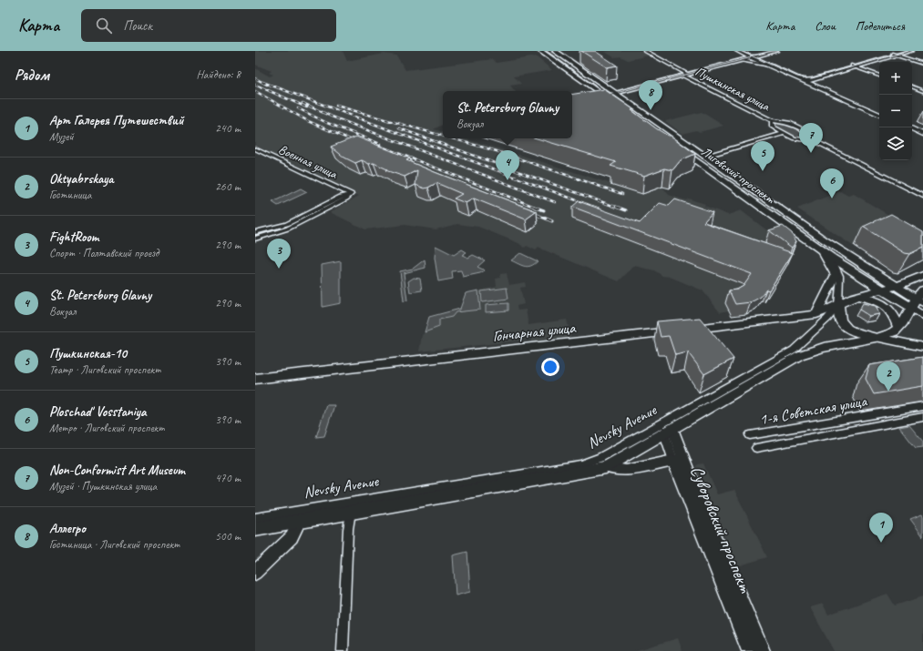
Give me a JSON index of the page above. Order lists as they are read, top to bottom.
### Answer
{
  "streets": {
    "main road": ["Лиговский проспект", "Гончарная улица", "Nevsky Avenue"],
    "street": [
      "Пушкинская улица",
      "Военная улица",
      "1-я Советская улица",
      "Суворовский проспект"
    ]
  },
  "crossings": [
    ["Лиговский проспект", "Nevsky Avenue"],
    ["Гончарная улица", "Nevsky Avenue"],
    ["Nevsky Avenue", "Суворовский проспект"]
  ],
  "page": {
    "header": "Карта",
    "search": "Поиск",
    "nav": ["Карта", "Слои", "Поделиться"],
    "heading": ["Рядом", "Найдено: 8"],
    "map_buttons": ["+", "−"],
    "pins": [
      "8",
      "7",
      "5",
      "4",
      "6",
      "3",
      "2",
      "1"
    ],
    "popup": ["St. Petersburg Glavny", "Вокзал"],
    "list": [
      {
        "mark": "1",
        "name": "Арт Галерея Путешествий",
        "note": "Музей",
        "value": "240 m"
      },
      {
        "mark": "2",
        "name": "Oktyabrskaya",
        "note": "Гостиница",
        "value": "260 m"
      },
      {
        "mark": "3",
        "name": "FightRoom",
        "note": "Спорт · Полтавский проезд",
        "value": "290 m"
      },
      {
        "mark": "4",
        "name": "St. Petersburg Glavny",
        "note": "Вокзал",
        "value": "290 m"
      },
      {
        "mark": "5",
        "name": "Пушкинская-10",
        "note": "Театр · Лиговский проспект",
        "value": "390 m"
      },
      {
        "mark": "6",
        "name": "Ploschad' Vosstaniya",
        "note": "Метро · Лиговский проспект",
        "value": "390 m"
      },
      {
        "mark": "7",
        "name": "Non-Conformist Art Museum",
        "note": "Музей · Пушкинская улица",
        "value": "470 m"
      },
      {
        "mark": "8",
        "name": "Аллегро",
        "note": "Гостиница · Лиговский проспект",
        "value": "500 m"
      }
    ]
  }
}
